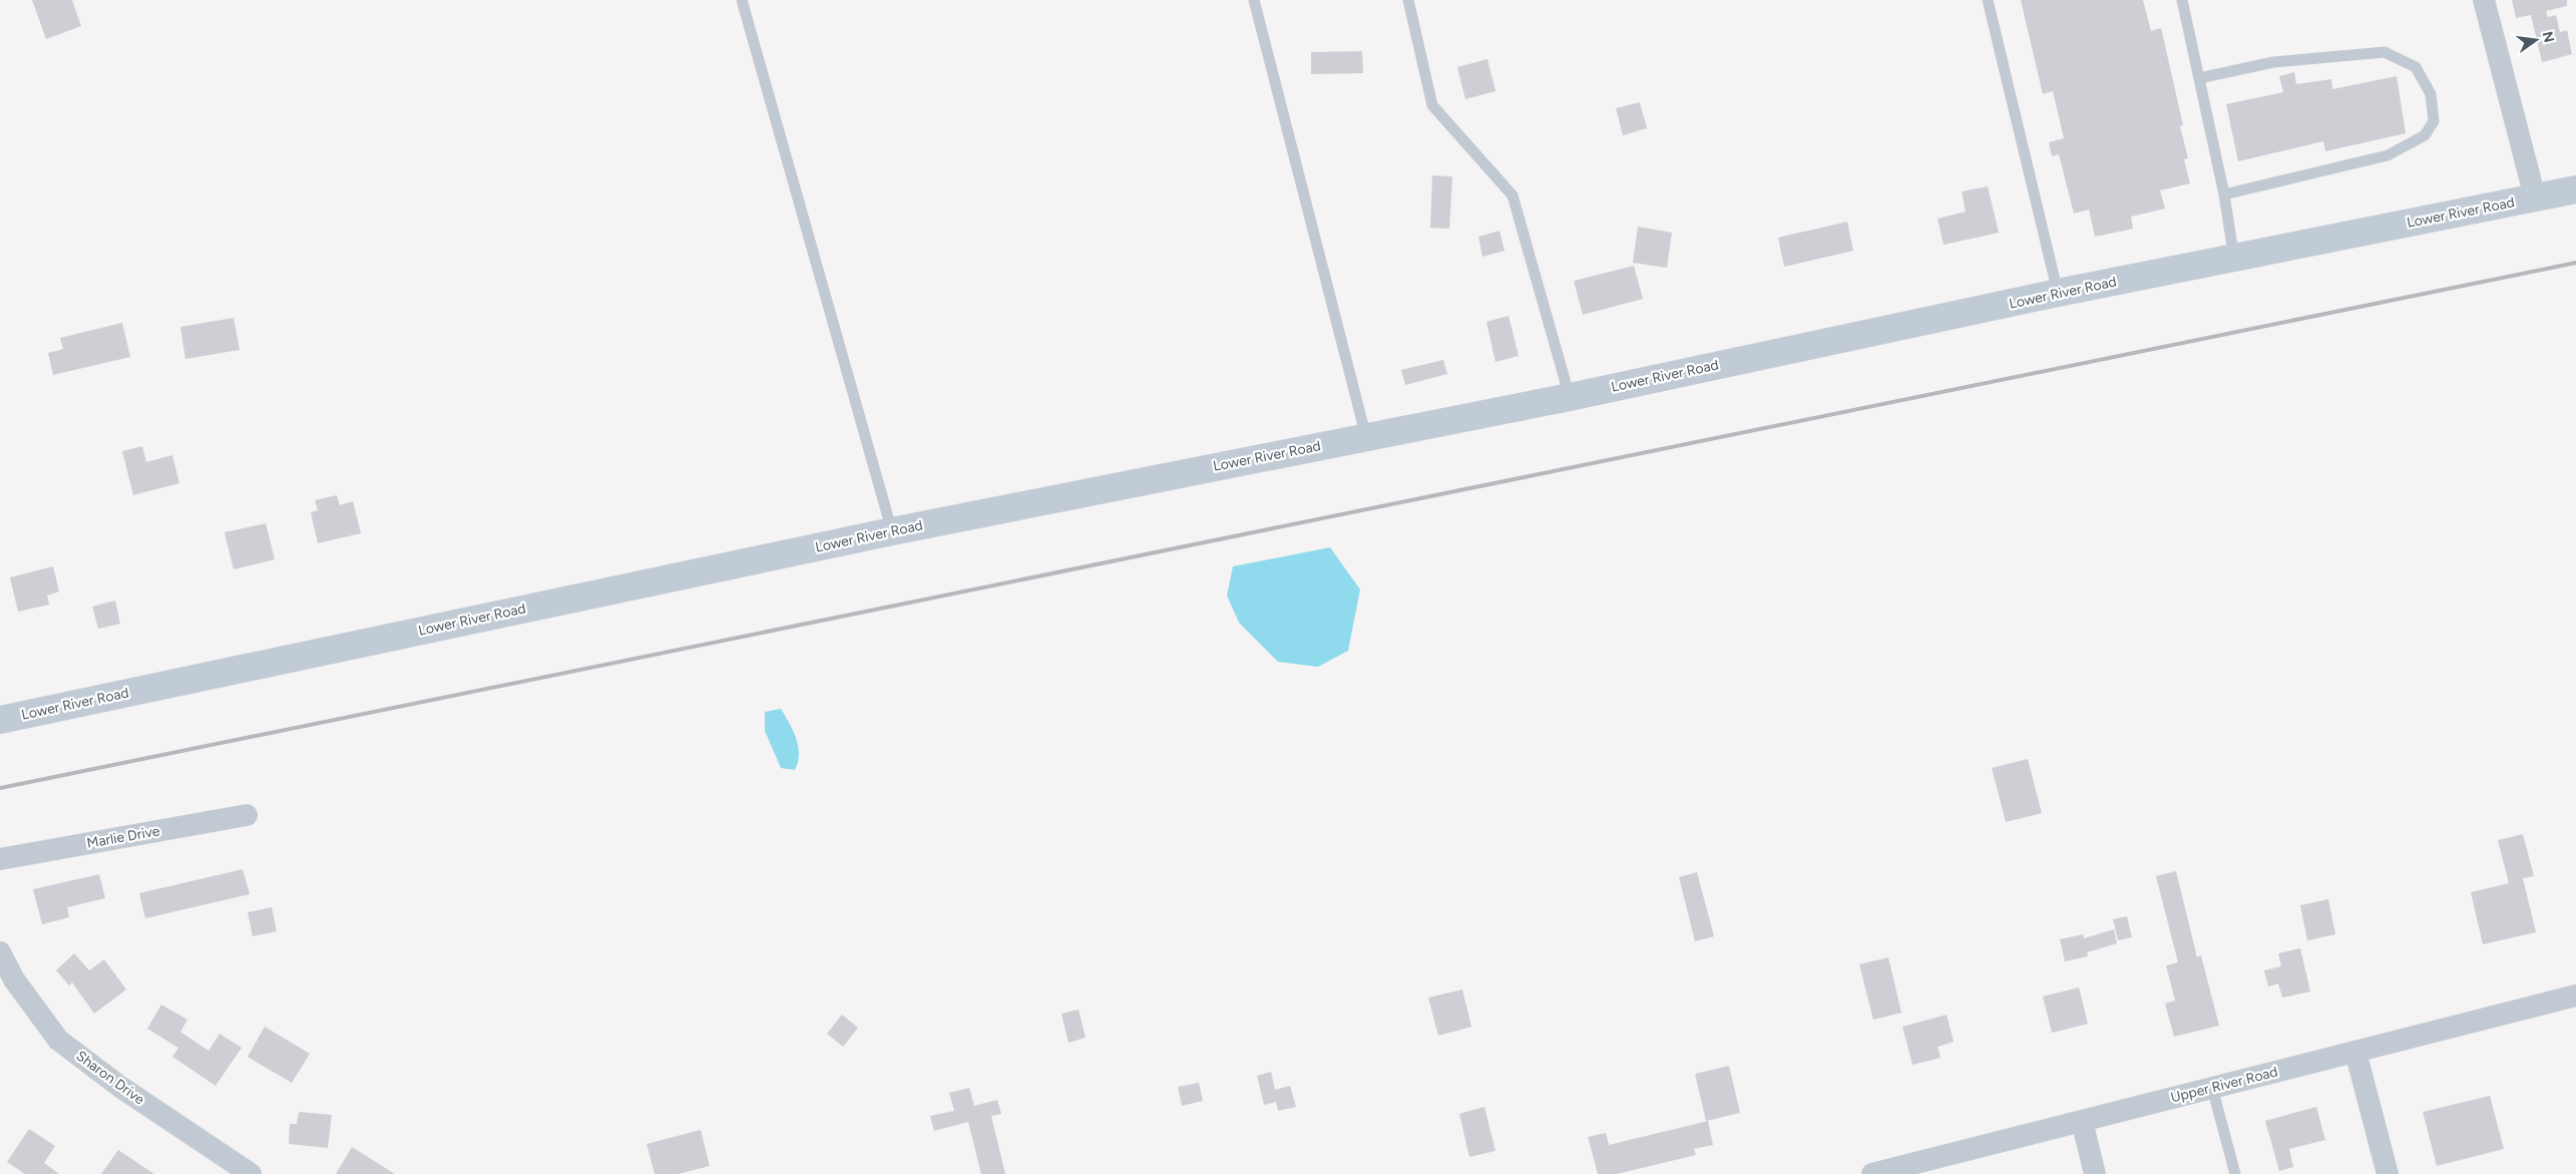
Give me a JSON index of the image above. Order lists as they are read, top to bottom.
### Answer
{
  "streets": {
    "street": [
      "Lower River Road",
      "Marlie Drive",
      "Sharon Drive",
      "Upper River Road"
    ]
  },
  "north": "right"
}
